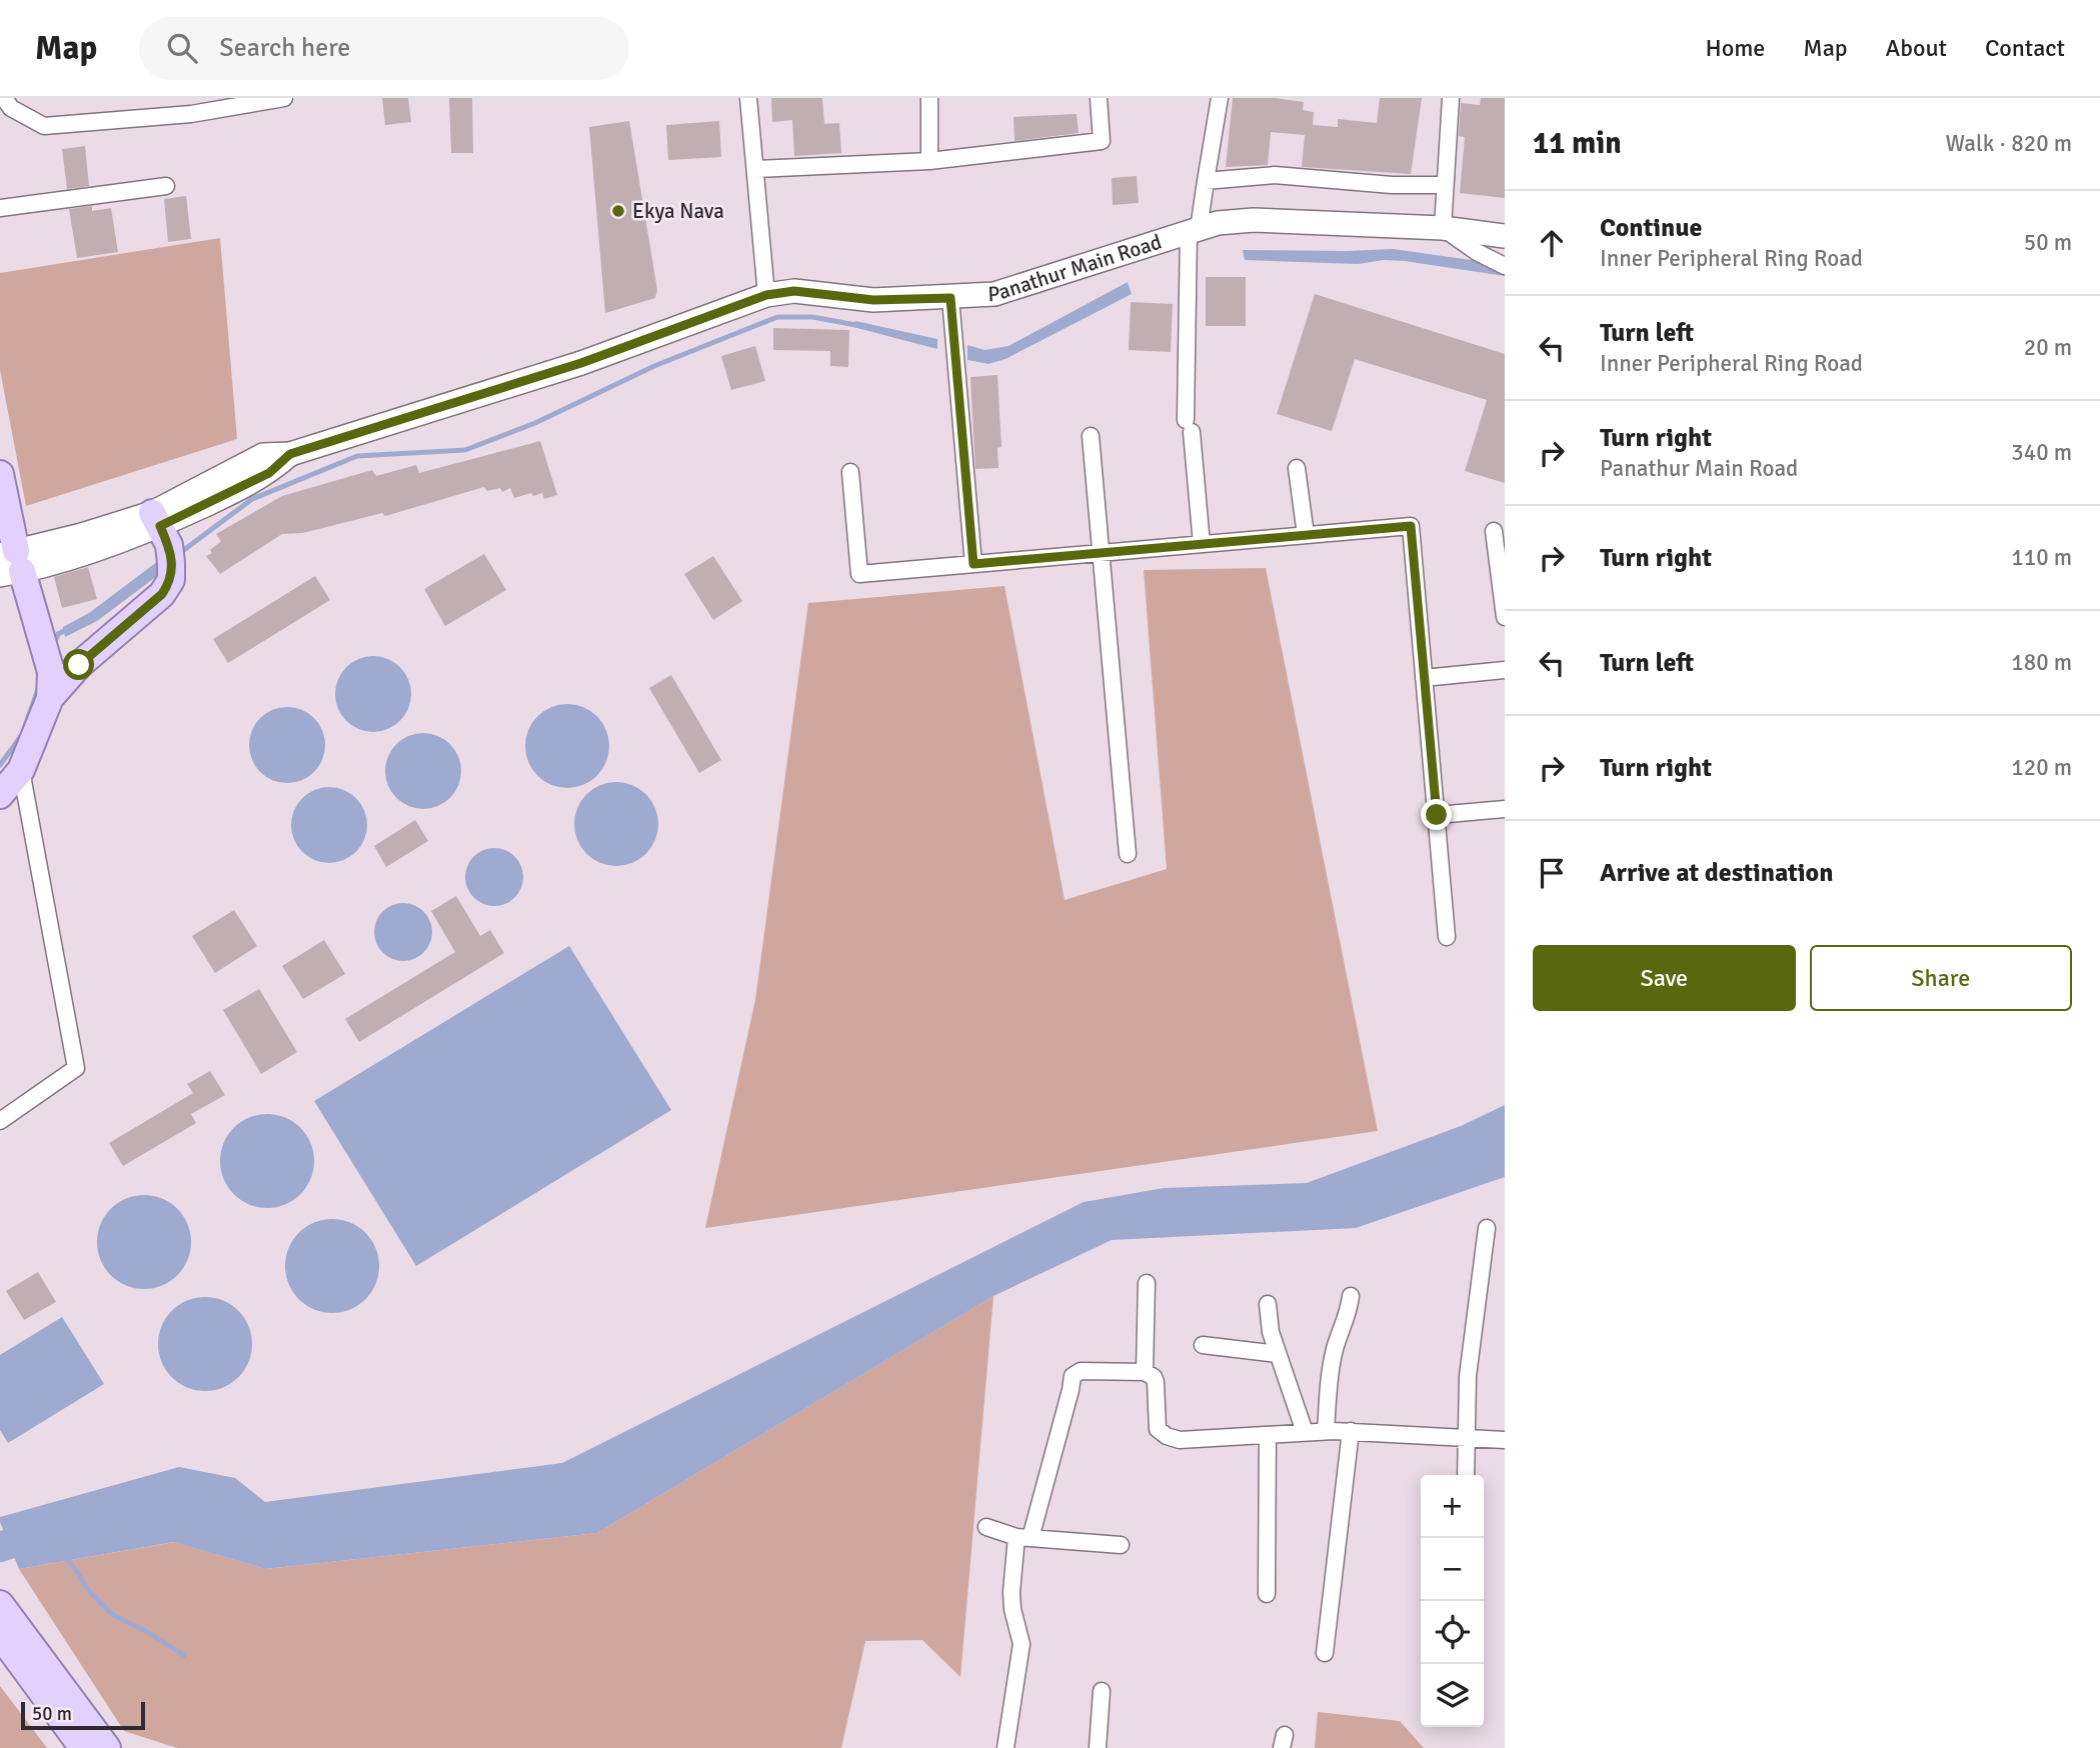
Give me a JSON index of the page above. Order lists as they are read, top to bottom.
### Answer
{
  "streets": {
    "street": ["Panathur Main Road"]
  },
  "places": ["Ekya Nava"],
  "scale_bar": "50 m",
  "page": {
    "header": "Map",
    "search": "Search here",
    "nav": [
      "Home",
      "Map",
      "About",
      "Contact"
    ],
    "heading": ["11 min", "Walk · 820 m"],
    "list": [
      ["Continue", "Inner Peripheral Ring Road", "50 m"],
      ["Turn left", "Inner Peripheral Ring Road", "20 m"],
      ["Turn right", "Panathur Main Road", "340 m"],
      ["Turn right", "110 m"],
      ["Turn left", "180 m"],
      ["Turn right", "120 m"],
      "Arrive at destination"
    ],
    "buttons": ["Save", "Share"],
    "map_buttons": ["+", "−"],
    "scale": "50 m"
  }
}
